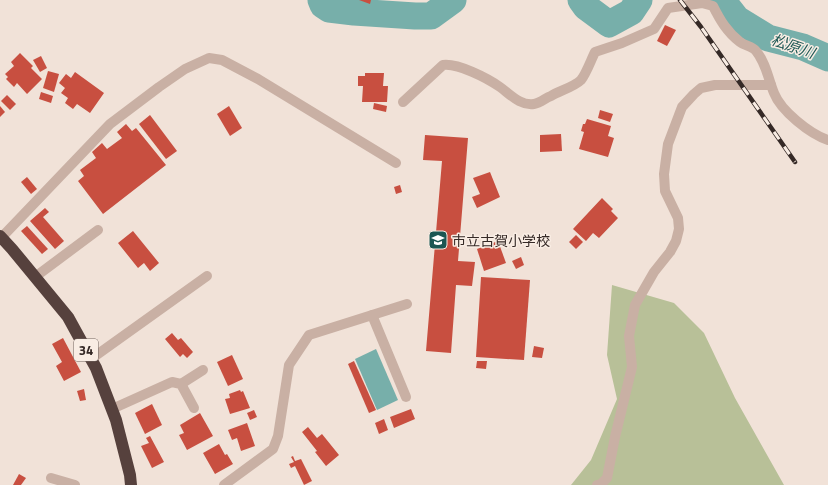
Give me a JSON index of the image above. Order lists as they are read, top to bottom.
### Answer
{
  "streets": {
    "highway": ["34"]
  },
  "water": ["松原川"],
  "places": {
    "school or university": ["市立古賀小学校"]
  }
}
